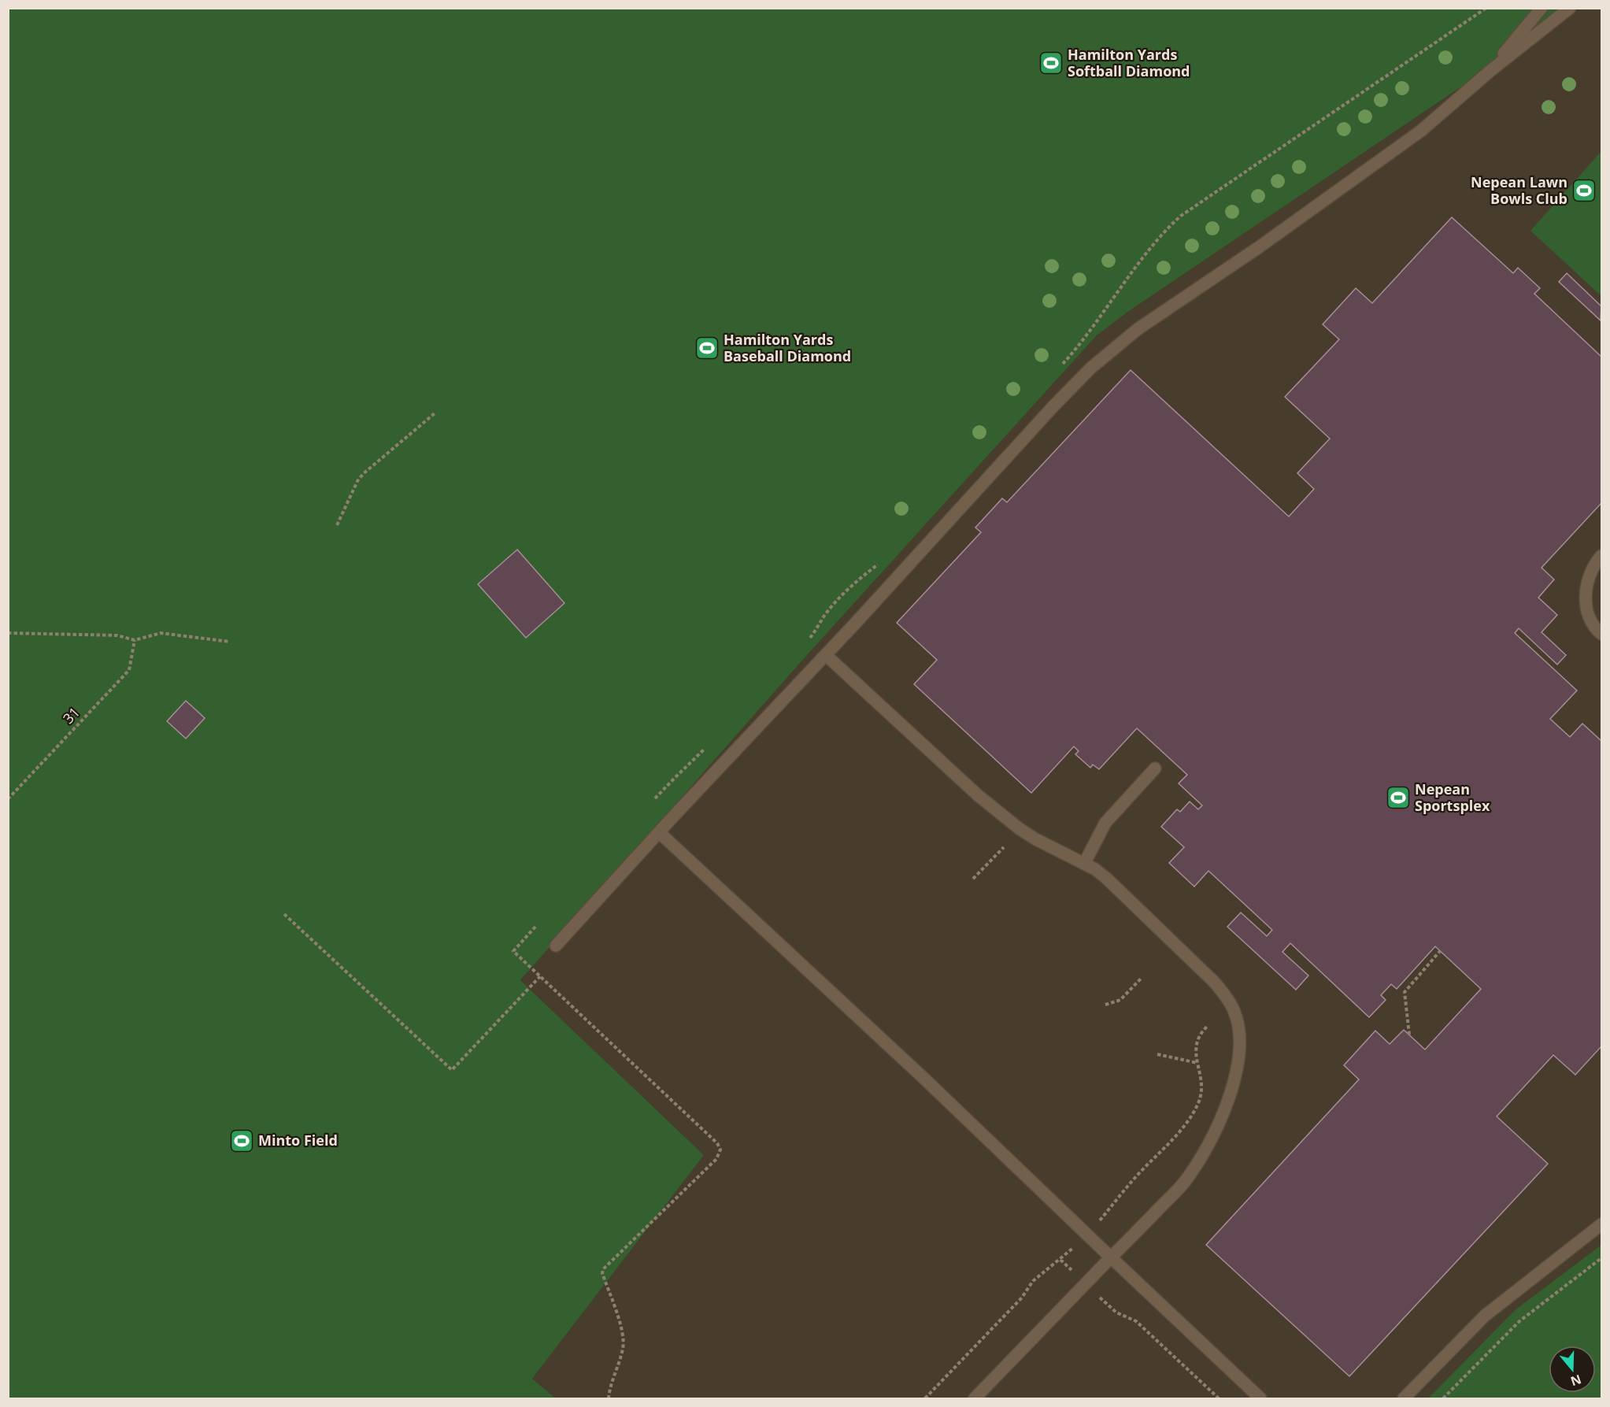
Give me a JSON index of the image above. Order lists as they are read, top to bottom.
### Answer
{
  "streets": {
    "path": ["31"]
  },
  "places": {
    "sports": [
      "Hamilton Yards Softball Diamond",
      "Nepean Lawn Bowls Club",
      "Hamilton Yards Baseball Diamond",
      "Nepean Sportsplex",
      "Minto Field"
    ]
  },
  "north": "bottom"
}
